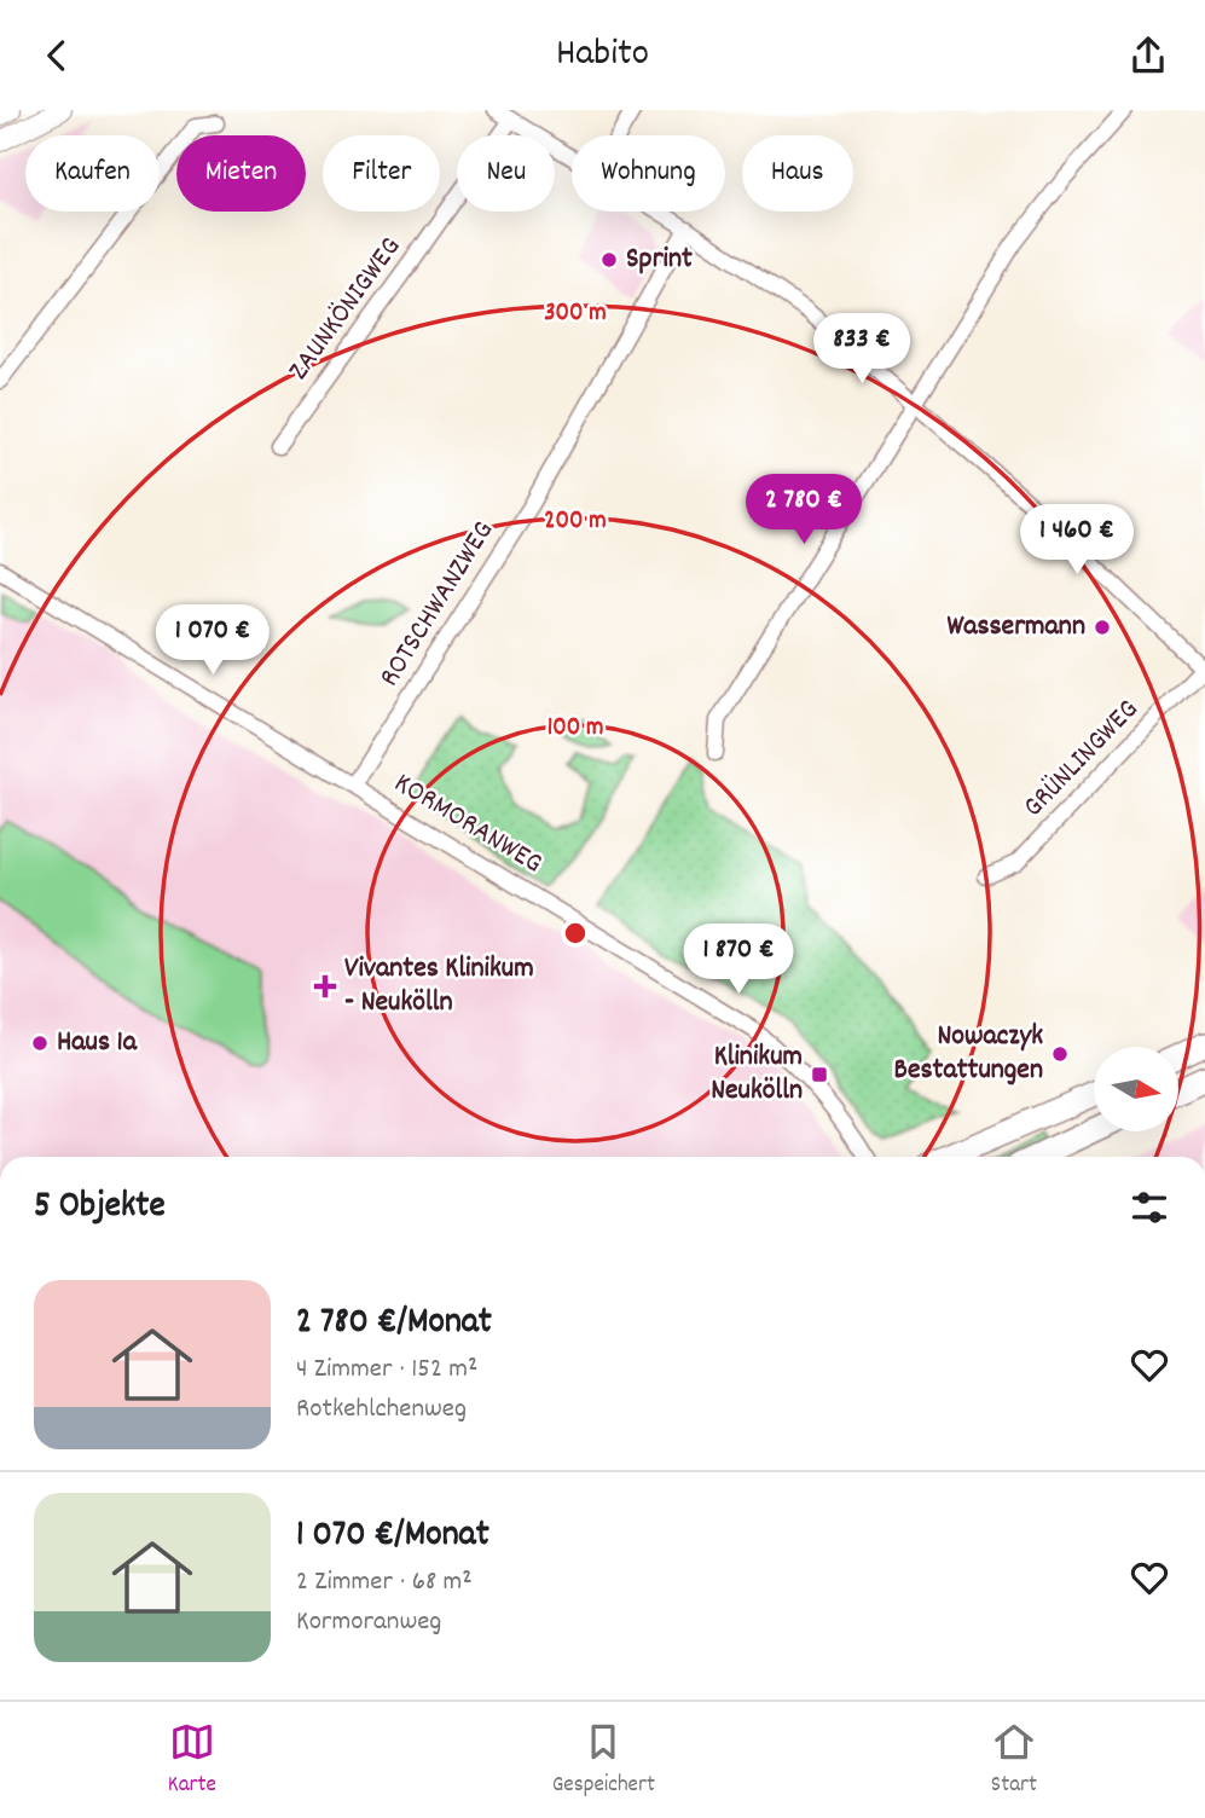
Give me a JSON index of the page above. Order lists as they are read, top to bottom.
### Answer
{
  "streets": {
    "street": [
      "ZAUNKÖNIGWEG",
      "ROTSCHWANZWEG",
      "GRÜNLINGWEG",
      "KORMORANWEG"
    ]
  },
  "crossings": [
    ["ROTSCHWANZWEG", "KORMORANWEG"]
  ],
  "places": {
    "other": [
      "Sprint",
      "Wassermann",
      "Haus 1a",
      "Nowaczyk Bestattungen"
    ],
    "health": ["Vivantes Klinikum - Neukölln"],
    "transit": ["Klinikum Neukölln"]
  },
  "north": "right",
  "page": {
    "header": "Habito",
    "chip": [
      "Kaufen",
      "Mieten",
      "Filter",
      "Neu",
      "Wohnung",
      "Haus"
    ],
    "price": [
      "833 €",
      "2 780 €",
      "1 460 €",
      "1 070 €",
      "1 870 €"
    ],
    "heading": "5 Objekte",
    "list": [
      {
        "name": "2 780 €/Monat",
        "note": "4 Zimmer · 152 m² · Rotkehlchenweg"
      },
      {
        "name": "1 070 €/Monat",
        "note": "2 Zimmer · 68 m² · Kormoranweg"
      }
    ],
    "tabs": ["Karte", "Gespeichert", "Start"]
  },
  "rings": ["300 m", "200 m", "100 m"]
}
